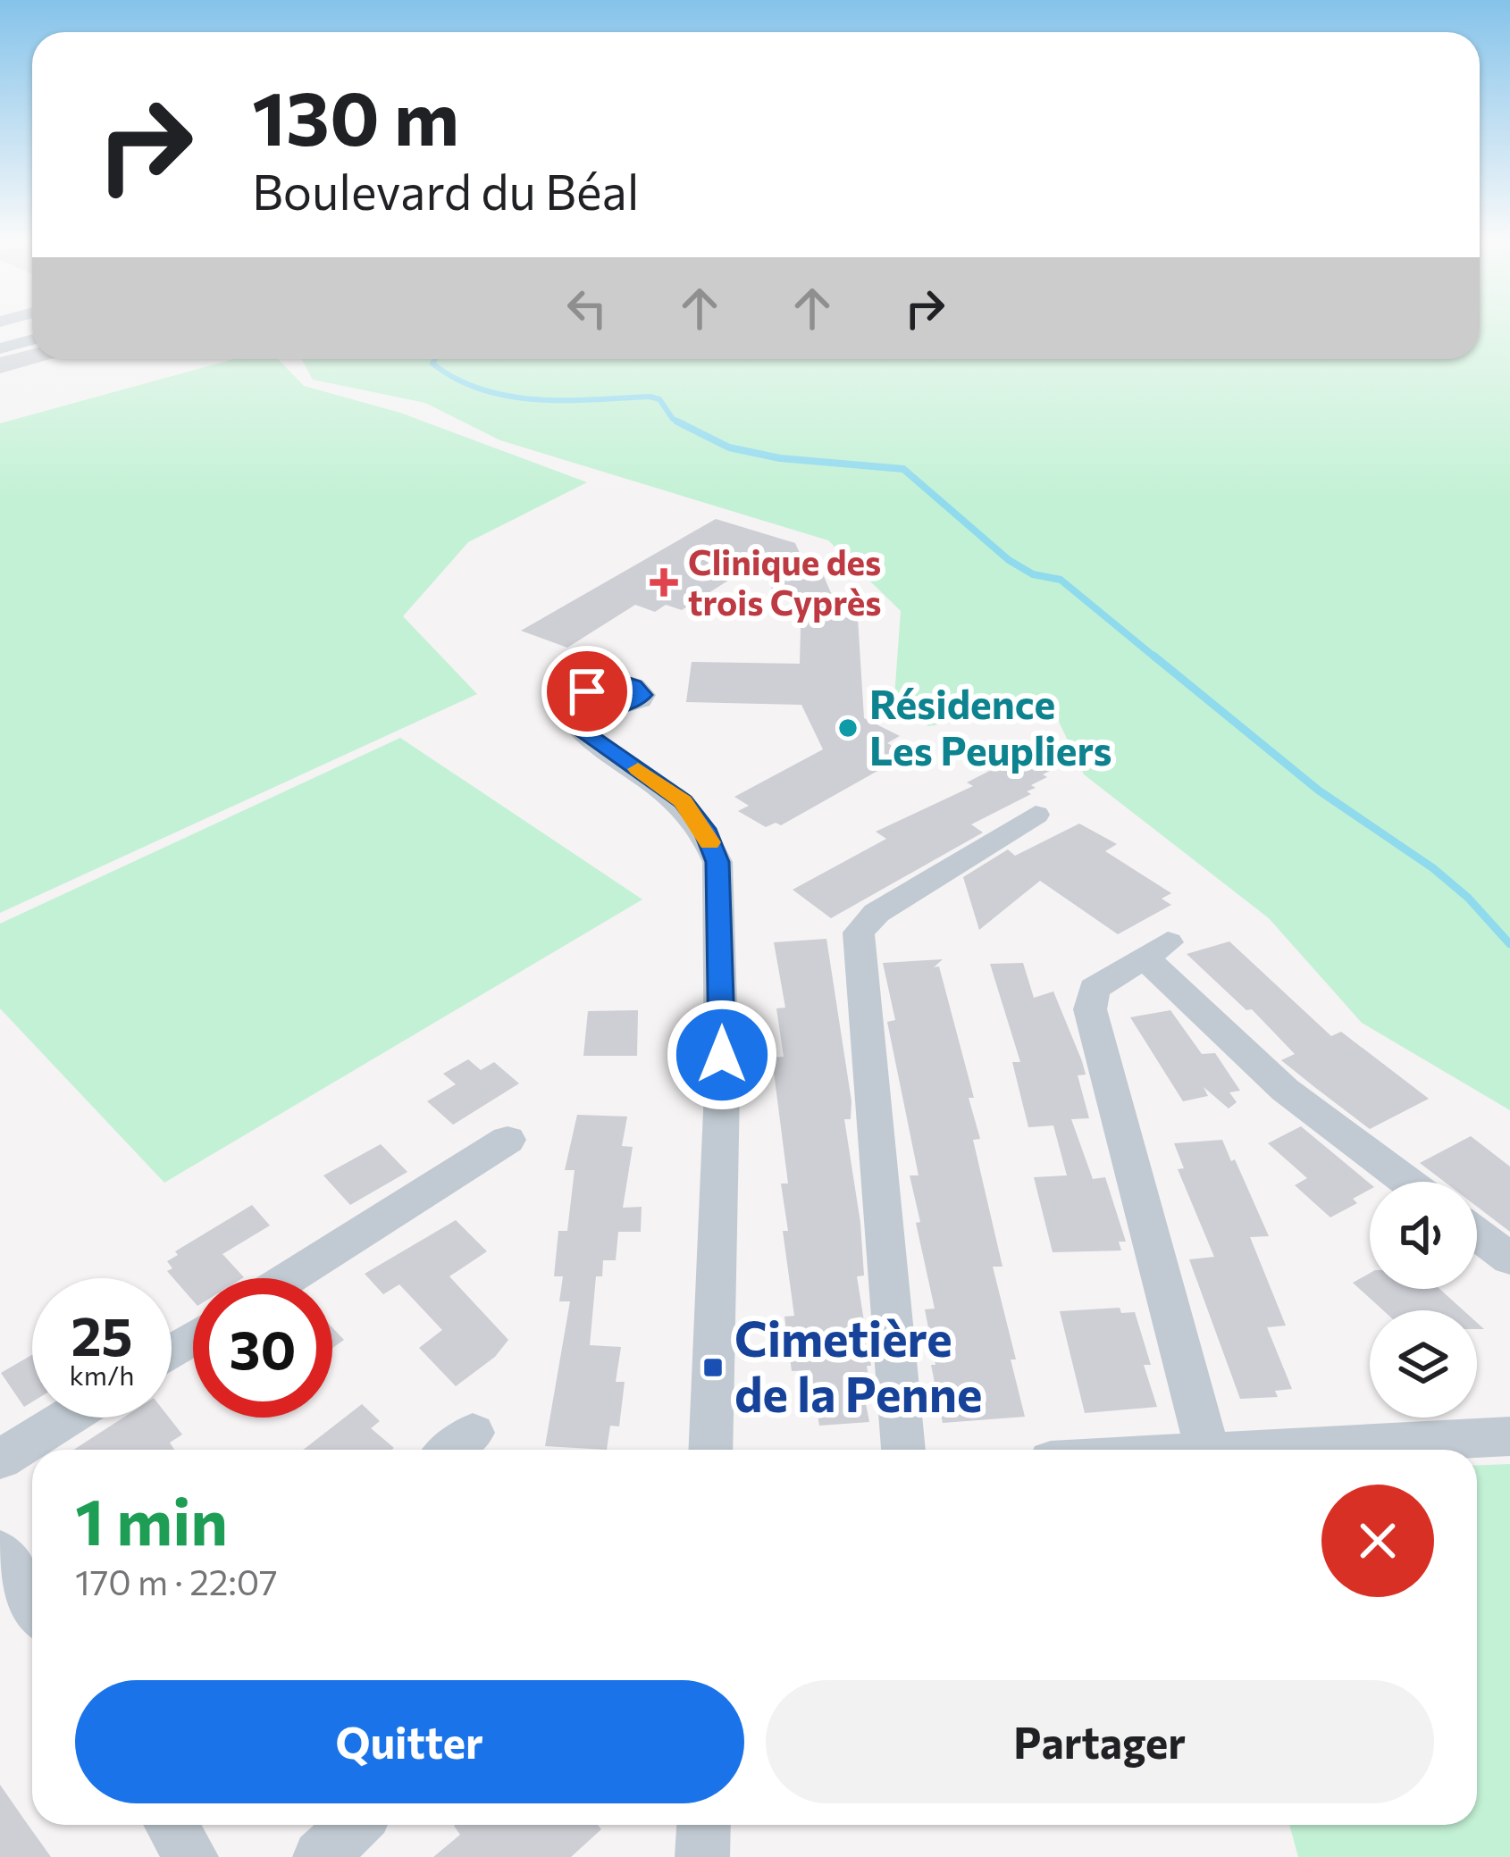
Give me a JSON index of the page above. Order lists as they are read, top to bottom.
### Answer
{
  "places": {
    "health": ["Clinique des trois Cyprès"],
    "other": ["Résidence Les Peupliers"],
    "transit": ["Cimetière de la Penne"]
  },
  "page": {
    "turn": ["130 m", "Boulevard du Béal"],
    "speed": "25 km/h",
    "limit": "30",
    "heading": ["1 min", "170 m · 22:07"],
    "buttons": ["Quitter", "Partager"]
  }
}
